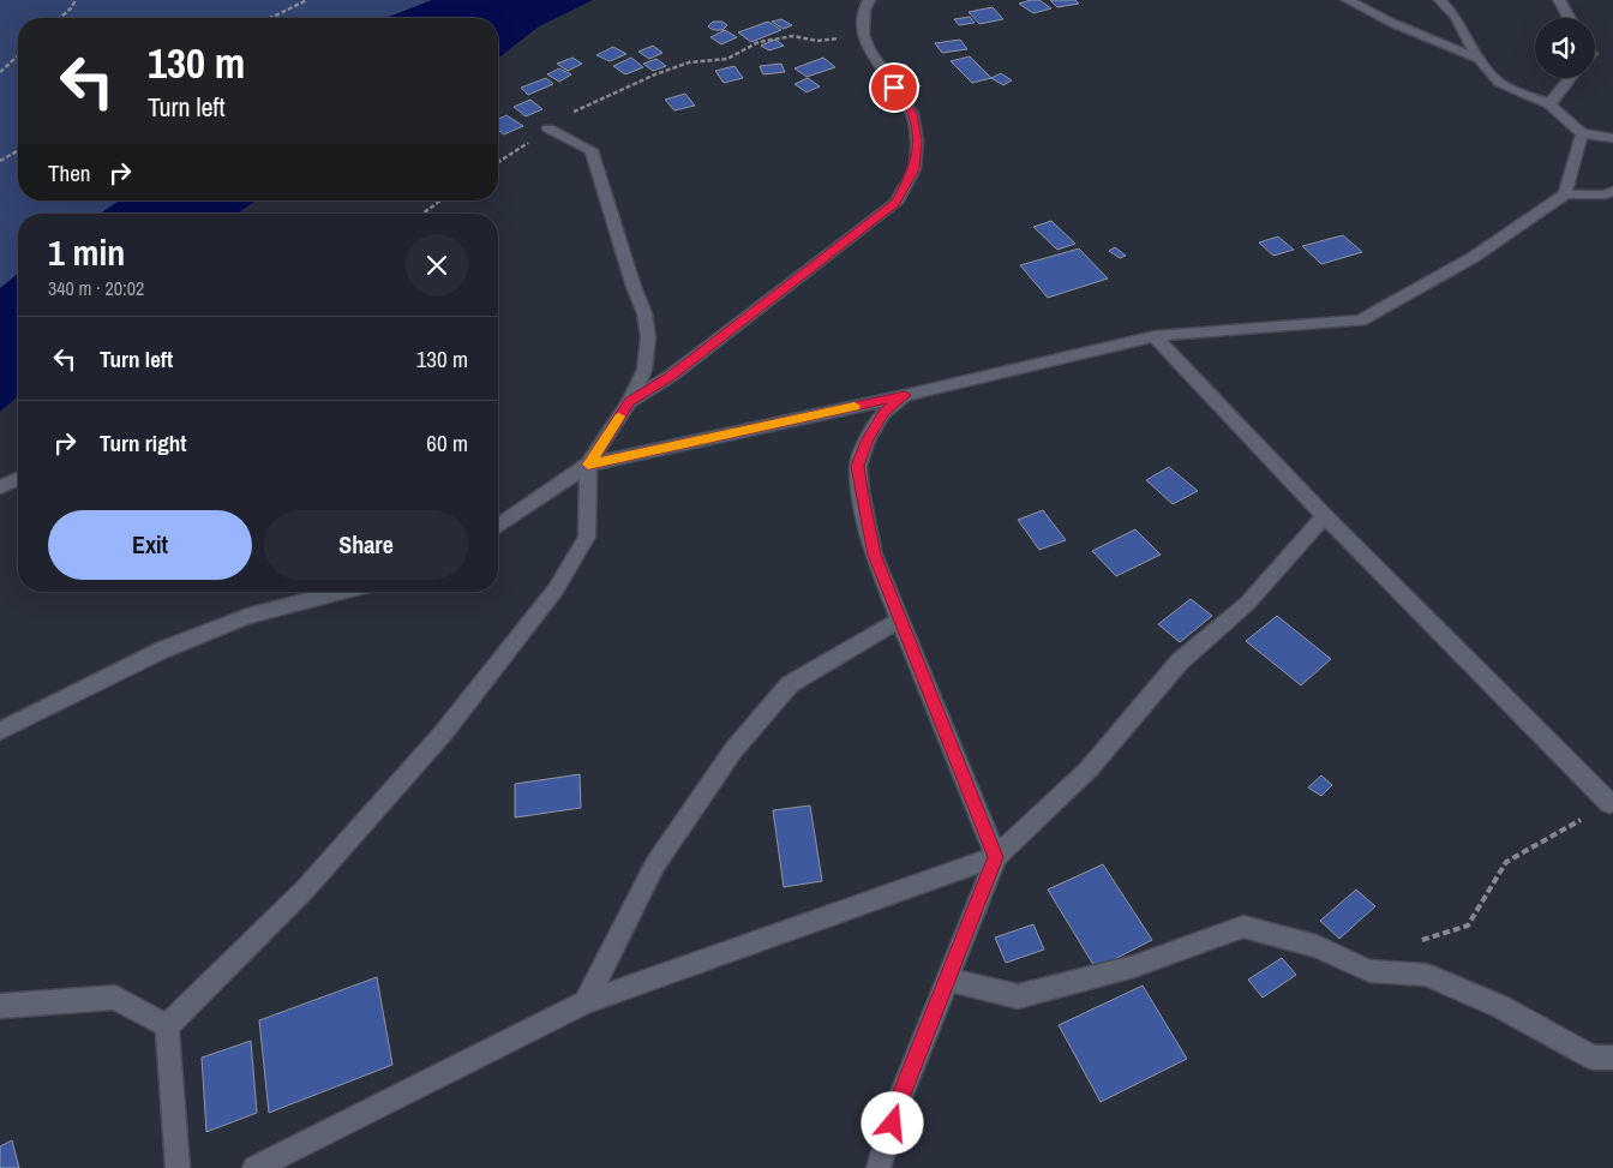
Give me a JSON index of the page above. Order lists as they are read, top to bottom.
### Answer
{
  "page": {
    "turn": ["130 m", "Turn left"],
    "then": "Then",
    "heading": ["1 min", "340 m · 20:02"],
    "list": [
      {
        "name": "Turn left",
        "value": "130 m"
      },
      {
        "name": "Turn right",
        "value": "60 m"
      }
    ],
    "buttons": ["Exit", "Share"]
  }
}
